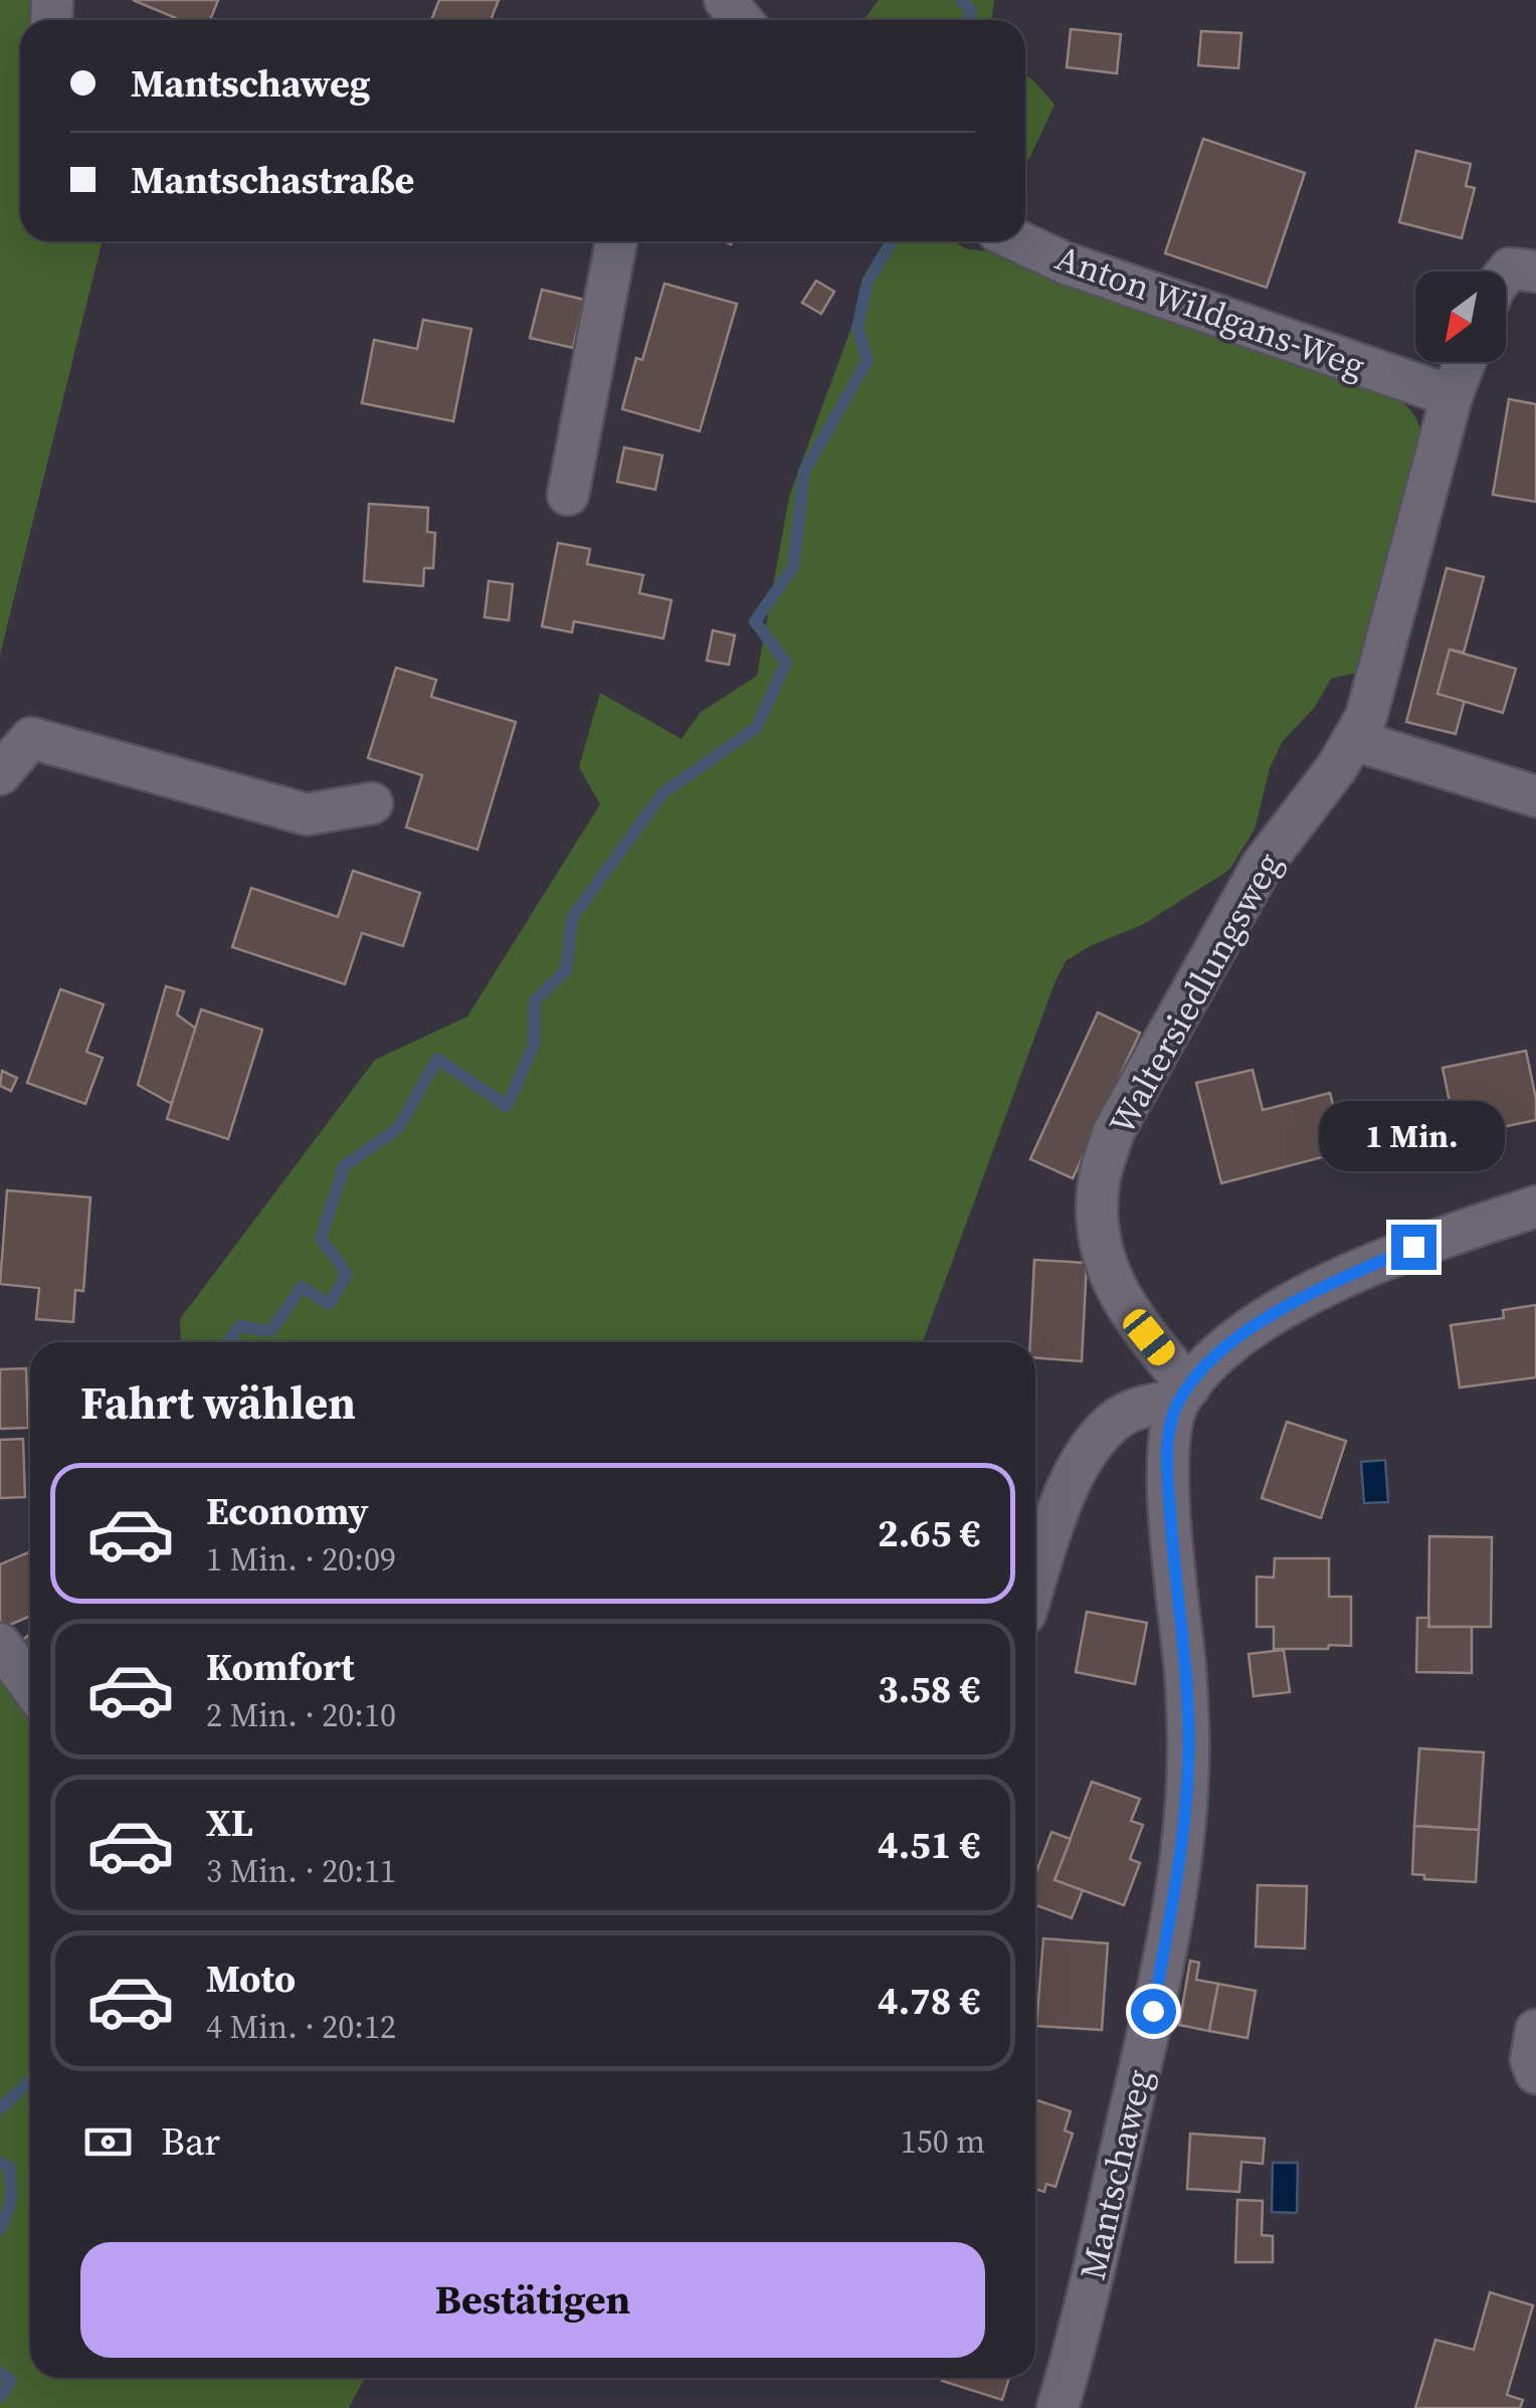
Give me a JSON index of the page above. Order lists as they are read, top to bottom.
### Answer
{
  "streets": {
    "street": ["Anton Wildgans-Weg", "Waltersiedlungsweg", "Mantschaweg"]
  },
  "crossings": [
    ["Anton Wildgans-Weg", "Waltersiedlungsweg"],
    ["Waltersiedlungsweg", "Mantschaweg"]
  ],
  "north": "bottom left",
  "page": {
    "banner": ["Mantschaweg", "Mantschastraße"],
    "bubble": "1 Min.",
    "heading": "Fahrt wählen",
    "list": [
      {
        "name": "Economy",
        "note": "1 Min. · 20:09",
        "value": "2.65 €"
      },
      {
        "name": "Komfort",
        "note": "2 Min. · 20:10",
        "value": "3.58 €"
      },
      {
        "name": "XL",
        "note": "3 Min. · 20:11",
        "value": "4.51 €"
      },
      {
        "name": "Moto",
        "note": "4 Min. · 20:12",
        "value": "4.78 €"
      }
    ],
    "pay": ["Bar", "150 m"],
    "buttons": "Bestätigen"
  }
}
